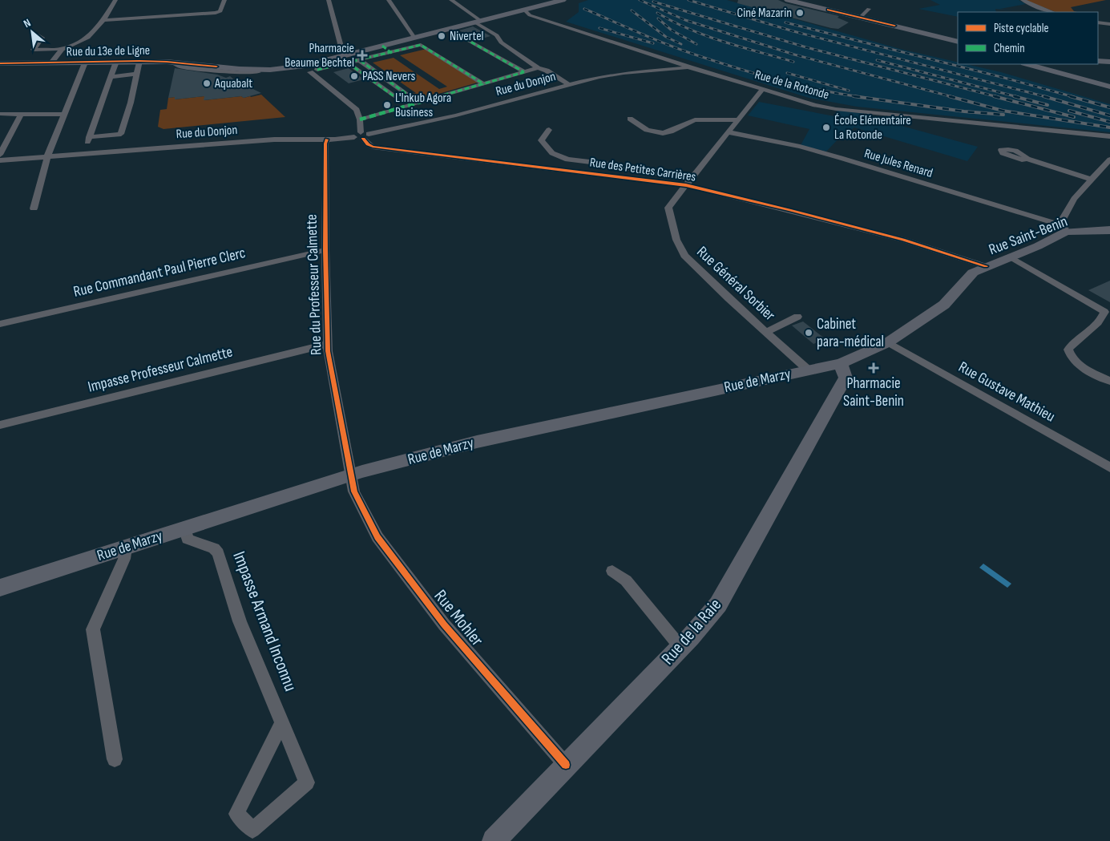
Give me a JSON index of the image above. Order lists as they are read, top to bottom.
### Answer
{
  "streets": {
    "main road": [
      "Rue du 13e de Ligne",
      "Rue Saint-Benin",
      "Rue de Marzy",
      "Rue de la Raie"
    ],
    "street": [
      "Rue du Donjon",
      "Rue de la Rotonde",
      "Rue Jules Renard",
      "Rue des Petites Carrières",
      "Rue Commandant Paul Pierre Clerc",
      "Rue Général Sorbier",
      "Rue du Professeur Calmette",
      "Impasse Professeur Calmette",
      "Rue Gustave Mathieu",
      "Rue Mohler",
      "Impasse Armand Inconnu"
    ]
  },
  "crossings": [
    ["Rue du 13e de Ligne", "Rue de la Rotonde"],
    ["Rue du Donjon", "Rue de la Rotonde"],
    ["Rue du Donjon", "Rue des Petites Carrières"],
    ["Rue du Donjon", "Rue du Professeur Calmette"],
    ["Rue Jules Renard", "Rue Saint-Benin"],
    ["Rue des Petites Carrières", "Rue Saint-Benin"],
    ["Rue des Petites Carrières", "Rue Général Sorbier"],
    ["Rue Saint-Benin", "Rue de Marzy"],
    ["Rue Saint-Benin", "Rue Gustave Mathieu"],
    ["Rue Commandant Paul Pierre Clerc", "Rue du Professeur Calmette"],
    ["Rue Général Sorbier", "Rue de Marzy"],
    ["Rue du Professeur Calmette", "Impasse Professeur Calmette"],
    ["Rue du Professeur Calmette", "Rue de Marzy"],
    ["Rue du Professeur Calmette", "Rue Mohler"],
    ["Rue de Marzy", "Rue Gustave Mathieu"],
    ["Rue de Marzy", "Rue Mohler"],
    ["Rue de Marzy", "Impasse Armand Inconnu"],
    ["Rue de Marzy", "Rue de la Raie"],
    ["Rue Mohler", "Rue de la Raie"]
  ],
  "places": {
    "other": [
      "Ciné Mazarin",
      "Nivertel",
      "PASS Nevers",
      "Aquabalt",
      "L'Inkub Agora Business",
      "École Elémentaire La Rotonde",
      "Cabinet para-médical"
    ],
    "health": ["Pharmacie Beaume Bechtel", "Pharmacie Saint-Benin"]
  },
  "legend": ["Piste cyclable", "Chemin"],
  "north": "top left"
}
